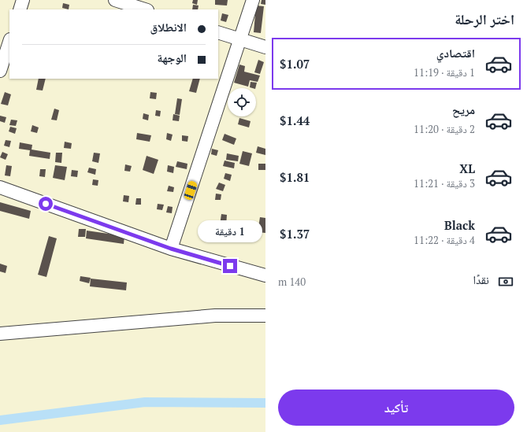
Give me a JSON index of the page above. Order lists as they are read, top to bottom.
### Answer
{
  "page": {
    "heading": "اختر الرحلة",
    "banner": ["الانطلاق", "الوجهة"],
    "list": [
      {
        "name": "اقتصادي",
        "note": "1 دقيقة · 11:19",
        "value": "$1.07"
      },
      {
        "name": "مريح",
        "note": "2 دقيقة · 11:20",
        "value": "$1.44"
      },
      {
        "name": "XL",
        "note": "3 دقيقة · 11:21",
        "value": "$1.81"
      },
      {
        "name": "Black",
        "note": "4 دقيقة · 11:22",
        "value": "$1.37"
      }
    ],
    "bubble": "1 دقيقة",
    "pay": ["نقدًا", "140 m"],
    "buttons": "تأكيد"
  }
}
